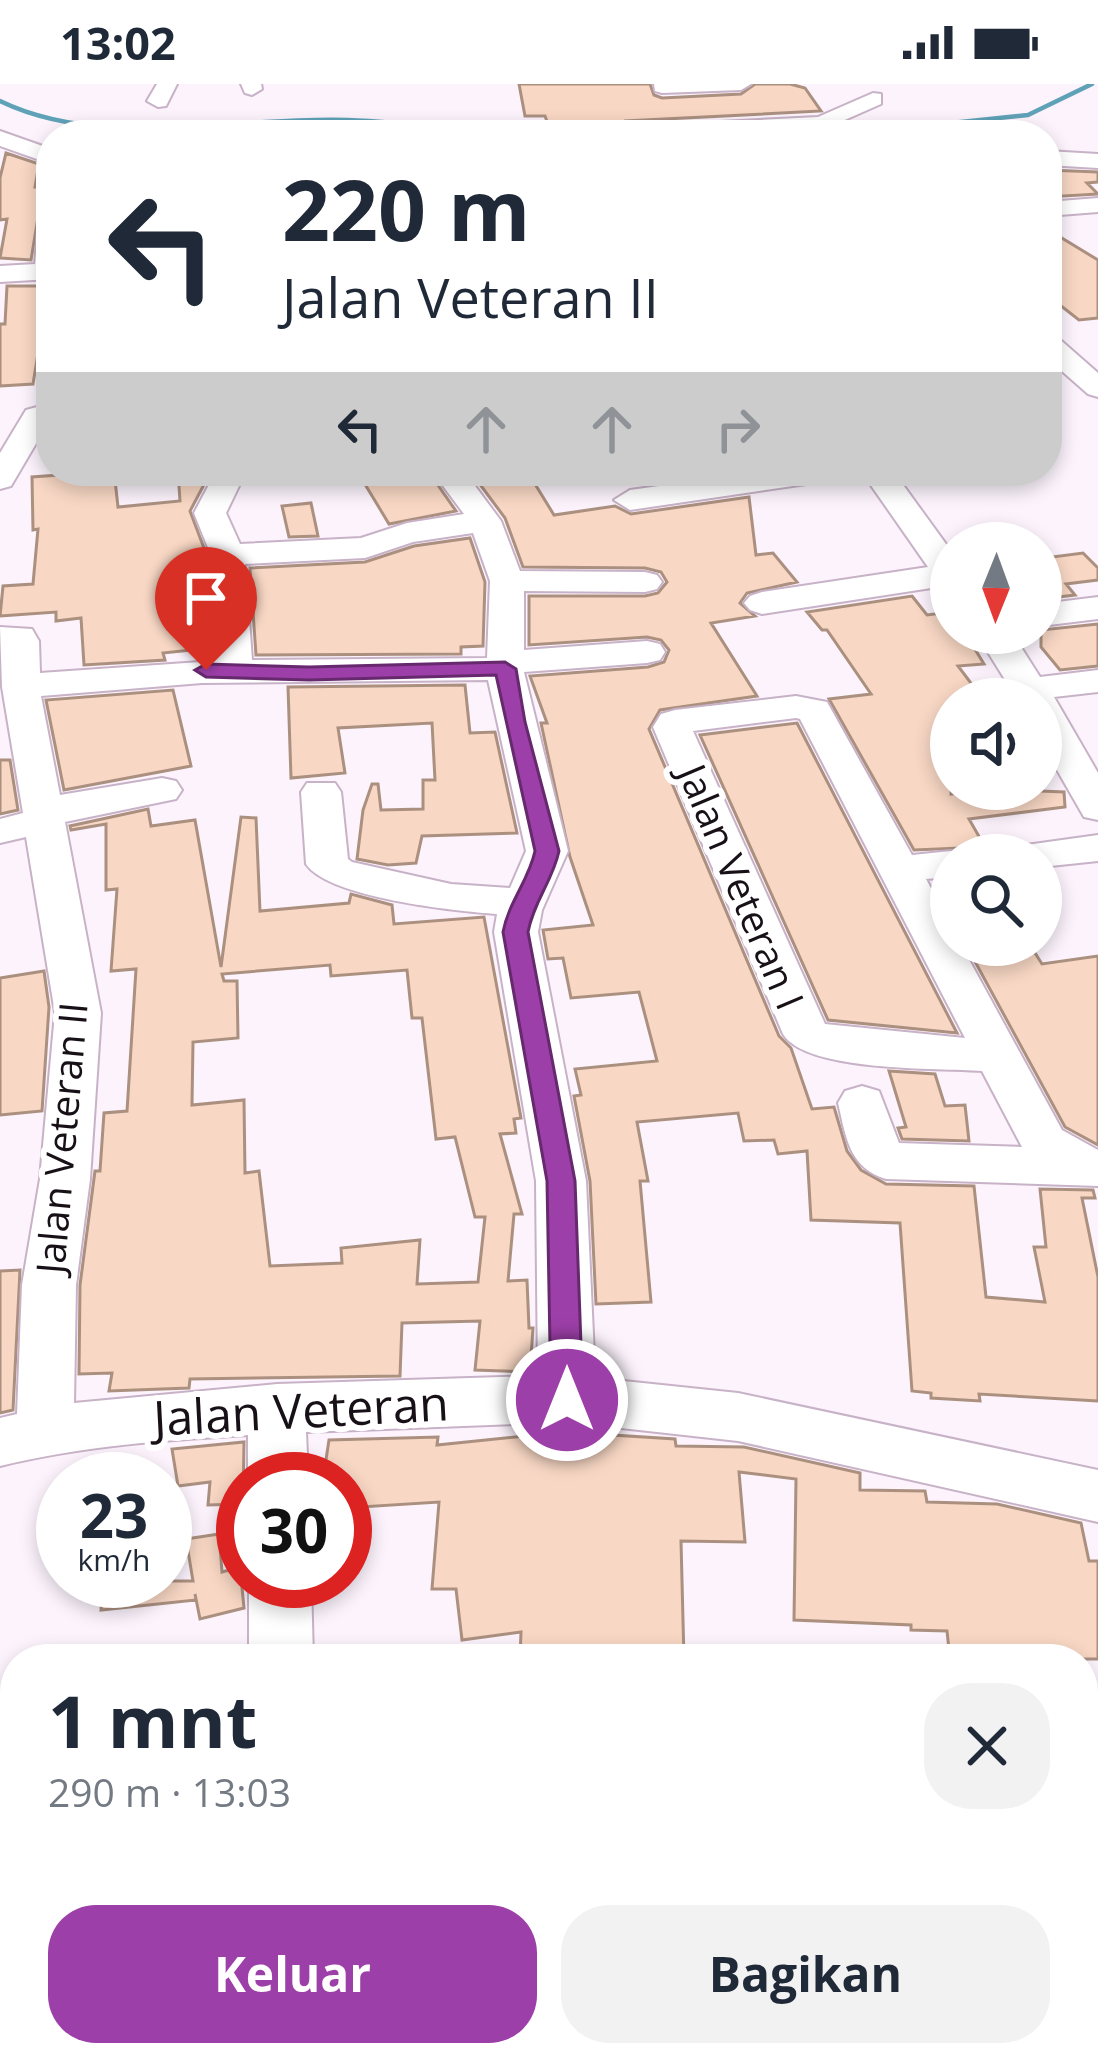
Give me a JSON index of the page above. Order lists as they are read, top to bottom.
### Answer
{
  "streets": {
    "street": ["Jalan Veteran I", "Jalan Veteran II", "Jalan Veteran"]
  },
  "crossings": [
    ["Jalan Veteran II", "Jalan Veteran"]
  ],
  "north": "bottom",
  "page": {
    "status": "13:02",
    "turn": ["220 m", "Jalan Veteran II"],
    "speed": "23 km/h",
    "limit": "30",
    "heading": ["1 mnt", "290 m · 13:03"],
    "buttons": ["Keluar", "Bagikan"]
  }
}
